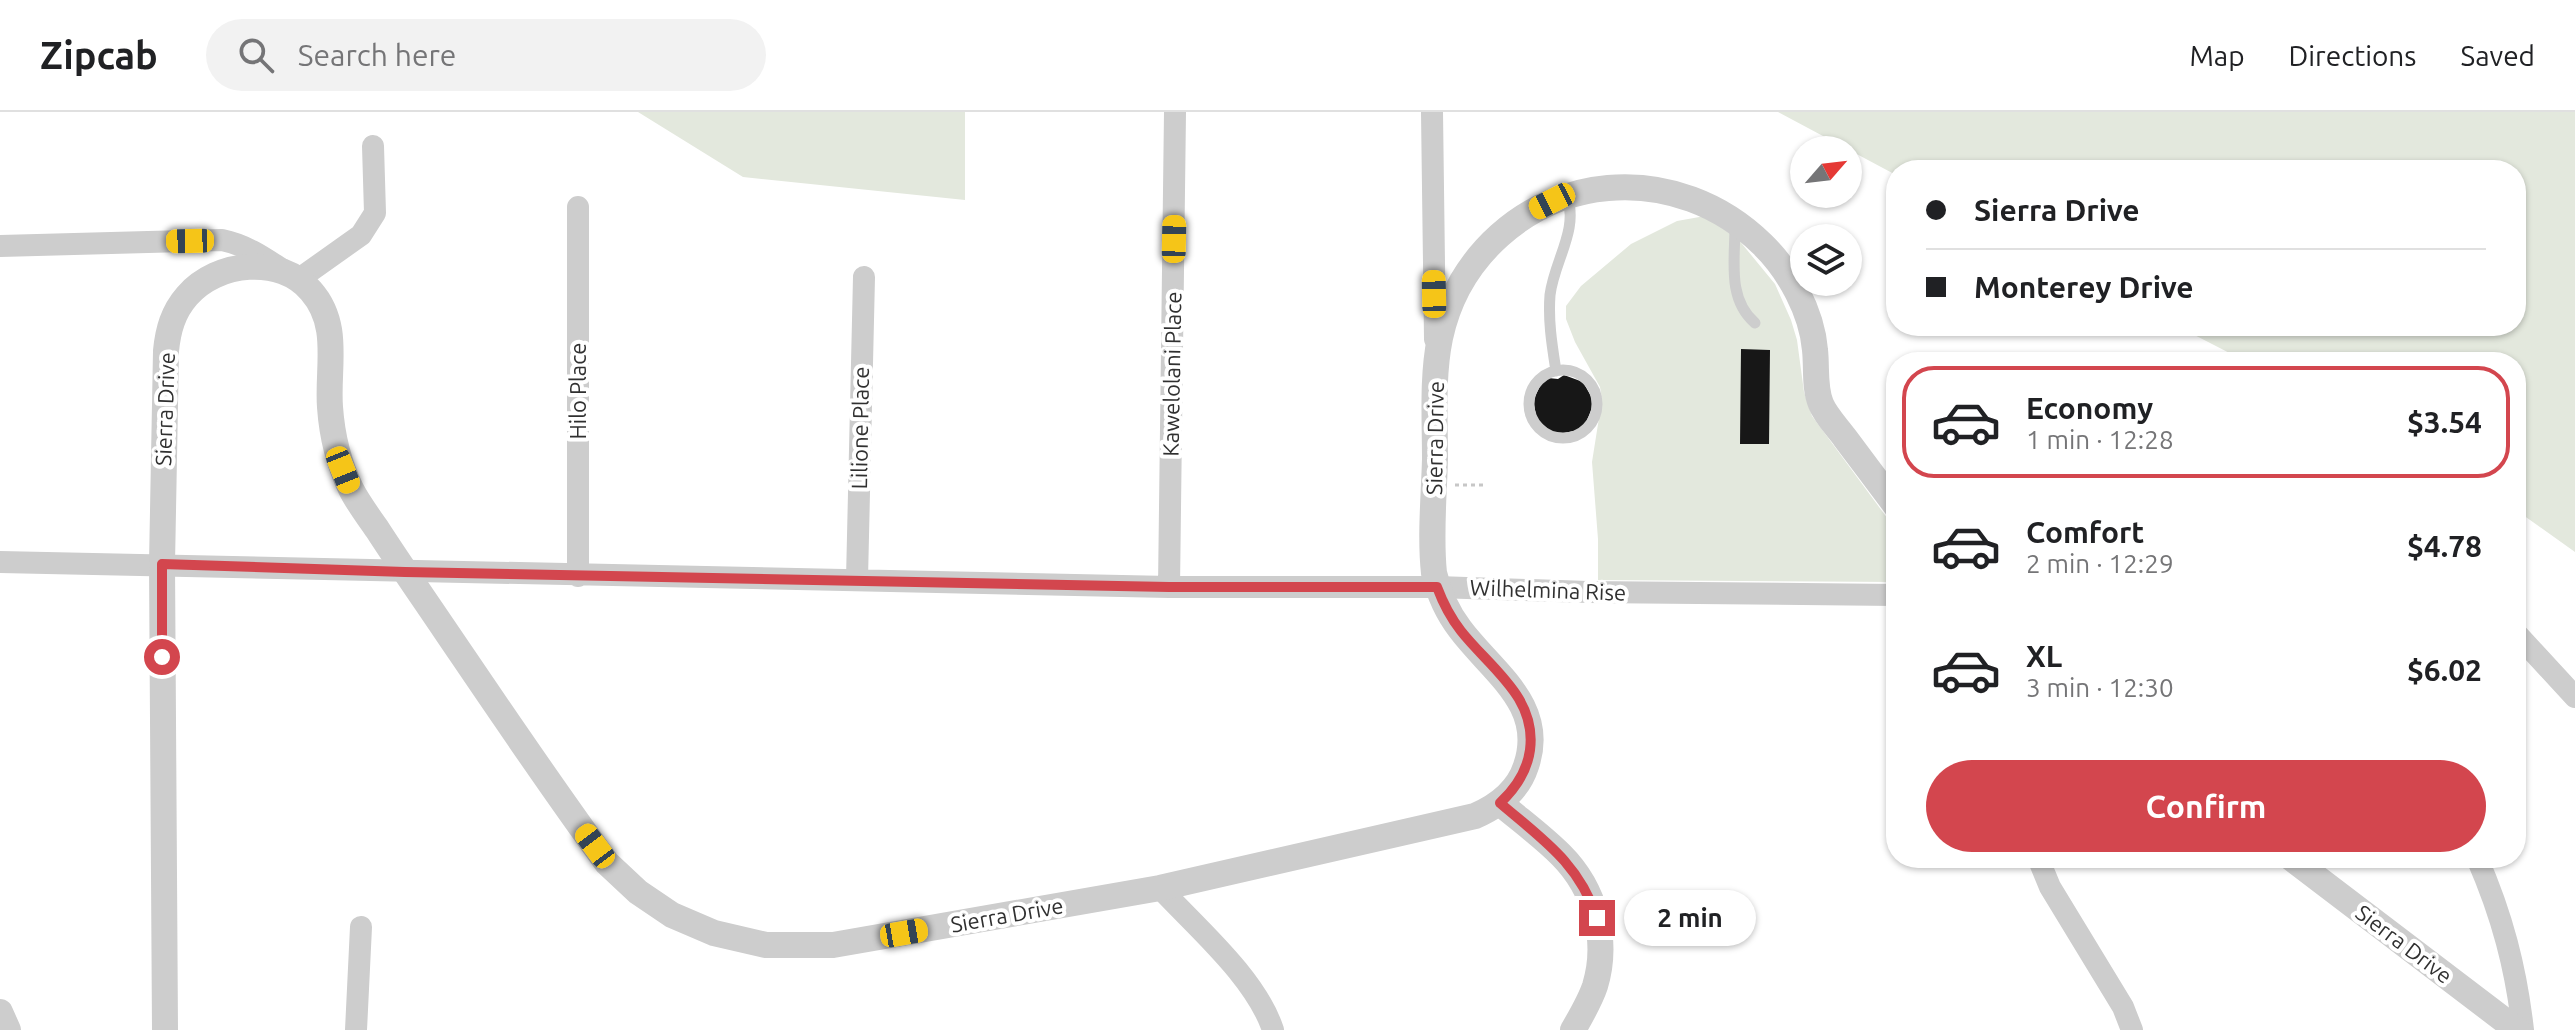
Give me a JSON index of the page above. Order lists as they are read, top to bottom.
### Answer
{
  "streets": {
    "street": [
      "Kawelolani Place",
      "Hilo Place",
      "Sierra Drive",
      "Lilione Place",
      "Wilhelmina Rise"
    ]
  },
  "crossings": [
    ["Kawelolani Place", "Wilhelmina Rise"],
    ["Hilo Place", "Wilhelmina Rise"],
    ["Sierra Drive", "Wilhelmina Rise"],
    ["Lilione Place", "Wilhelmina Rise"]
  ],
  "north": "top right",
  "page": {
    "header": "Zipcab",
    "search": "Search here",
    "nav": ["Map", "Directions", "Saved"],
    "banner": ["Sierra Drive", "Monterey Drive"],
    "list": [
      {
        "name": "Economy",
        "note": "1 min · 12:28",
        "value": "$3.54"
      },
      {
        "name": "Comfort",
        "note": "2 min · 12:29",
        "value": "$4.78"
      },
      {
        "name": "XL",
        "note": "3 min · 12:30",
        "value": "$6.02"
      }
    ],
    "buttons": "Confirm",
    "bubble": "2 min"
  }
}
